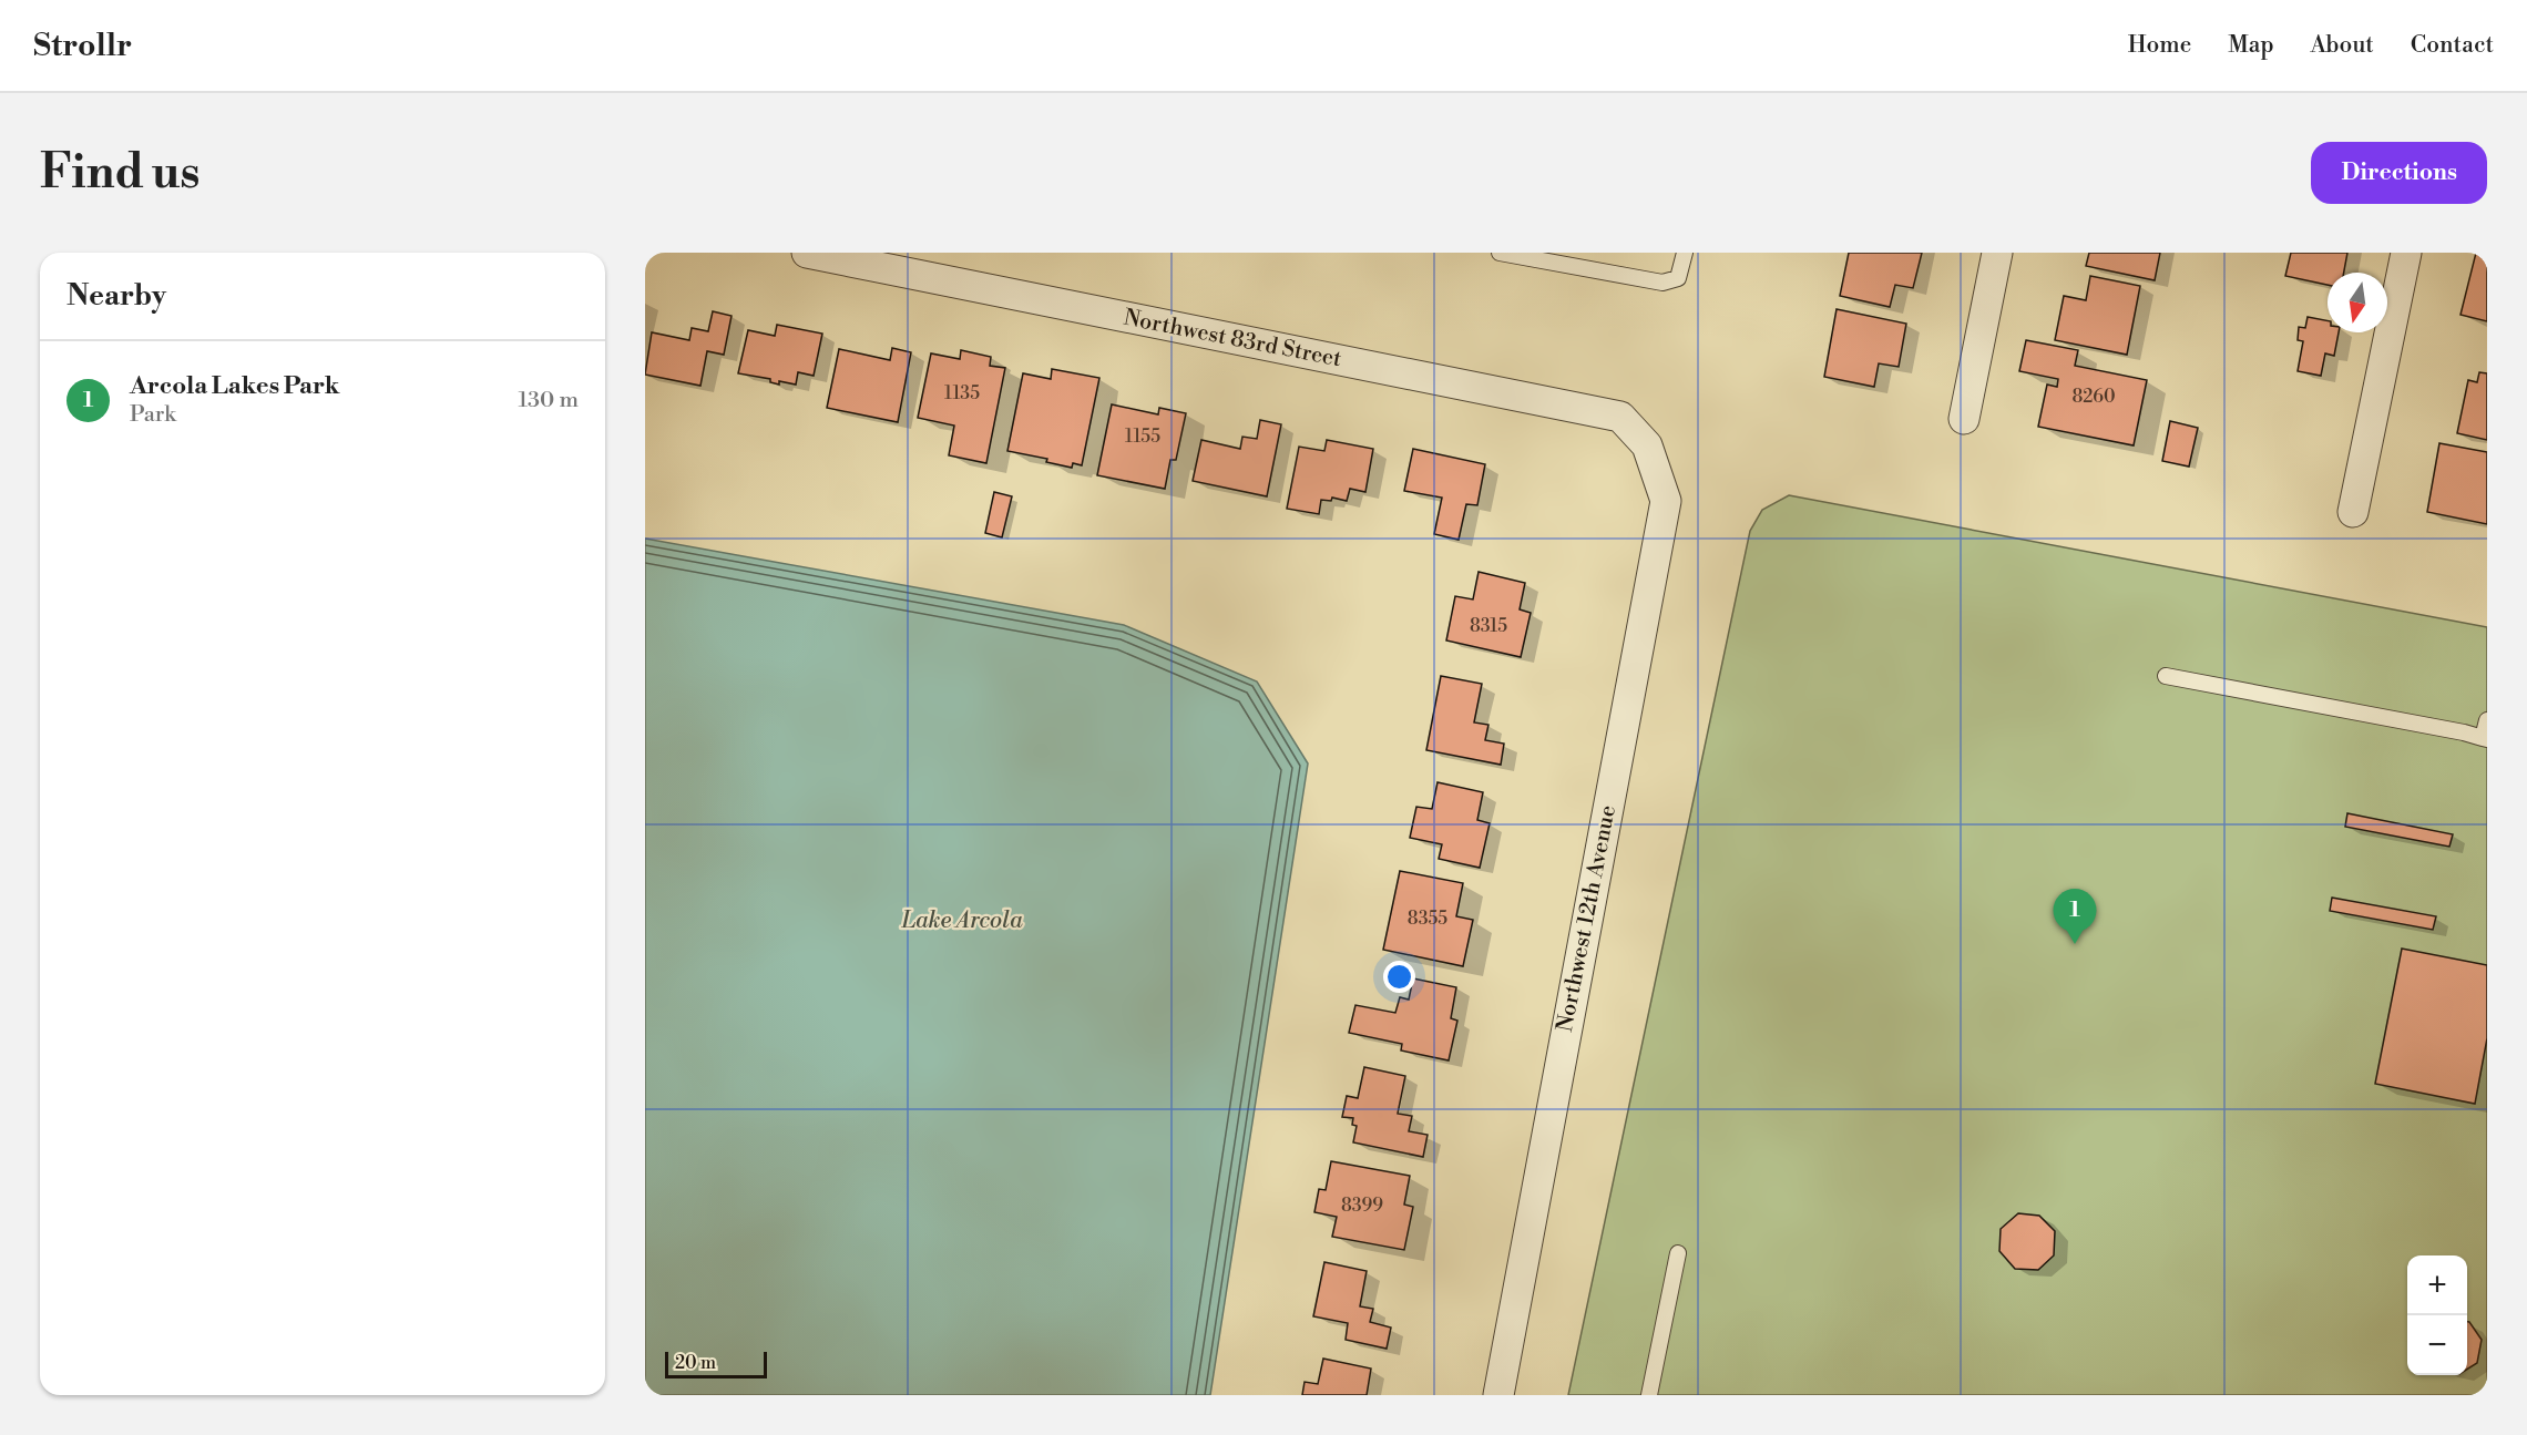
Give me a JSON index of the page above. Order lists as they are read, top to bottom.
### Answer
{
  "streets": {
    "street": ["Northwest 83rd Street", "Northwest 12th Avenue"]
  },
  "crossings": [
    ["Northwest 83rd Street", "Northwest 12th Avenue"]
  ],
  "water": ["Lake Arcola"],
  "house_numbers": [
    "1135",
    "8260",
    "1155",
    "8315",
    "8355",
    "8399"
  ],
  "scale_bar": "20 m",
  "north": "bottom",
  "page": {
    "header": "Strollr",
    "nav": [
      "Home",
      "Map",
      "About",
      "Contact"
    ],
    "buttons": "Directions",
    "title": "Find us",
    "heading": "Nearby",
    "list": [
      {
        "mark": "1",
        "name": "Arcola Lakes Park",
        "note": "Park",
        "value": "130 m"
      }
    ],
    "pins": "1",
    "map_buttons": ["+", "−"],
    "scale": "20 m"
  }
}
